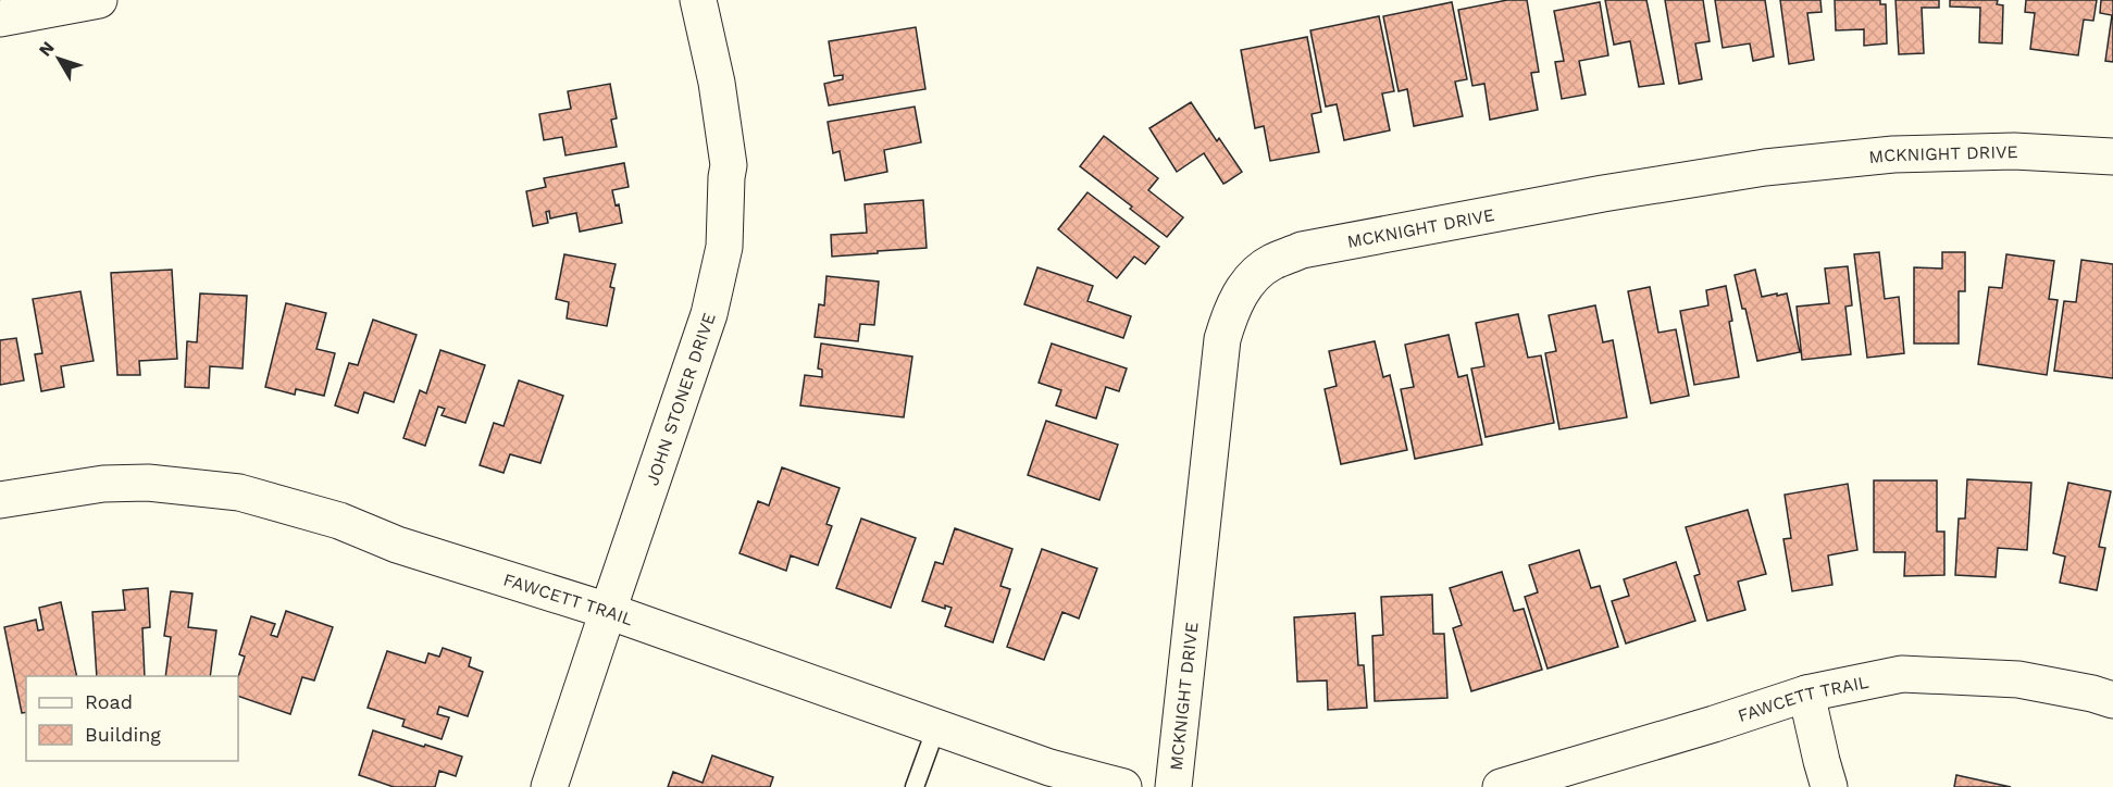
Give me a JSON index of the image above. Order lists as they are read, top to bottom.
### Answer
{
  "streets": {
    "street": ["MCKNIGHT DRIVE", "JOHN STONER DRIVE", "FAWCETT TRAIL"]
  },
  "crossings": [
    ["JOHN STONER DRIVE", "FAWCETT TRAIL"]
  ],
  "legend": ["Road", "Building"],
  "north": "top left"
}
